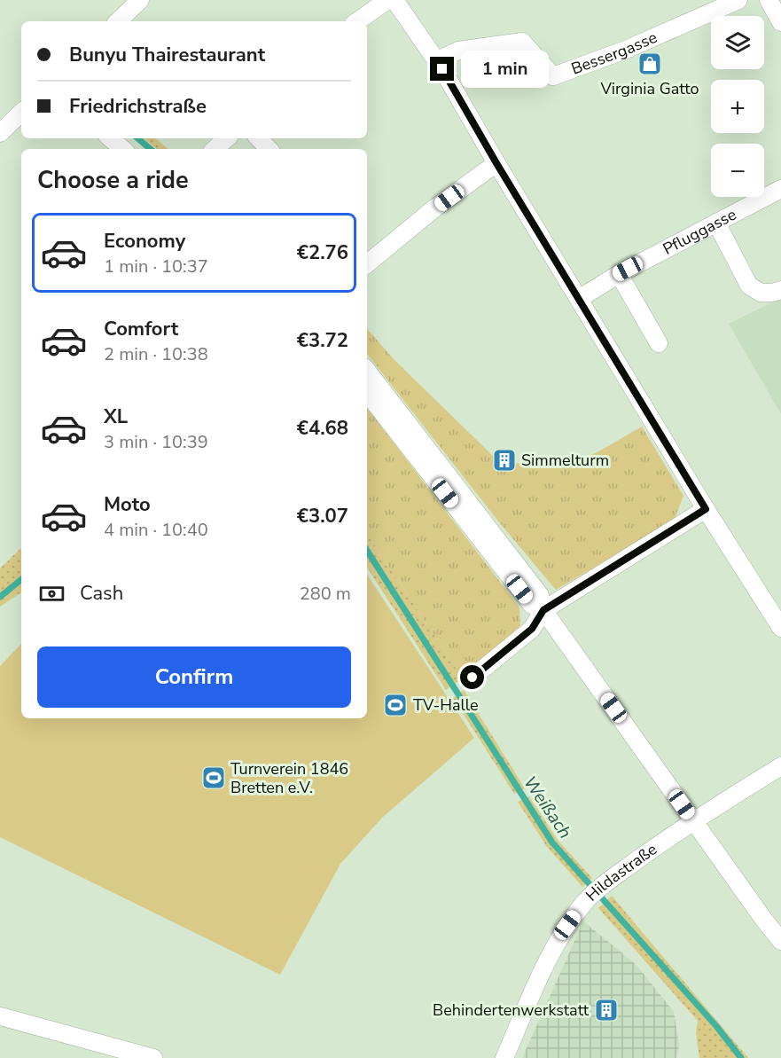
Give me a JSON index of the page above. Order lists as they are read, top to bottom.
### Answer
{
  "streets": {
    "street": ["Bessergasse", "Pfluggasse", "Hildastraße"]
  },
  "water": ["Weißach"],
  "places": {
    "shop": ["Virginia Gatto"],
    "building": ["Simmelturm", "Behindertenwerkstatt"],
    "sports": ["TV-Halle", "Turnverein 1846 Bretten e.V."]
  },
  "page": {
    "map_buttons": ["+", "−"],
    "banner": ["Bunyu Thairestaurant", "Friedrichstraße"],
    "bubble": "1 min",
    "heading": "Choose a ride",
    "list": [
      {
        "name": "Economy",
        "note": "1 min · 10:37",
        "value": "€2.76"
      },
      {
        "name": "Comfort",
        "note": "2 min · 10:38",
        "value": "€3.72"
      },
      {
        "name": "XL",
        "note": "3 min · 10:39",
        "value": "€4.68"
      },
      {
        "name": "Moto",
        "note": "4 min · 10:40",
        "value": "€3.07"
      }
    ],
    "pay": ["Cash", "280 m"],
    "buttons": "Confirm"
  }
}
